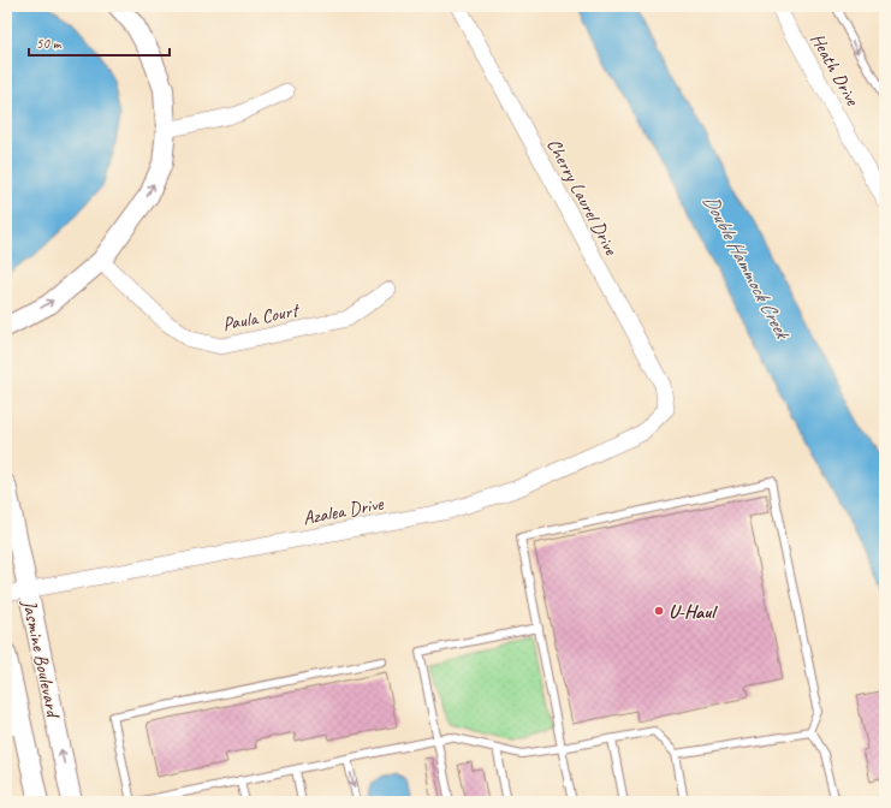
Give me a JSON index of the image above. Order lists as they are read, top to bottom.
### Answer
{
  "streets": {
    "street": [
      "Heath Drive",
      "Cherry Laurel Drive",
      "Paula Court",
      "Azalea Drive",
      "Jasmine Boulevard"
    ]
  },
  "crossings": [
    ["Cherry Laurel Drive", "Azalea Drive"],
    ["Azalea Drive", "Jasmine Boulevard"]
  ],
  "water": ["Double Hammock Creek"],
  "places": ["U-Haul"],
  "scale_bar": "50 m"
}
